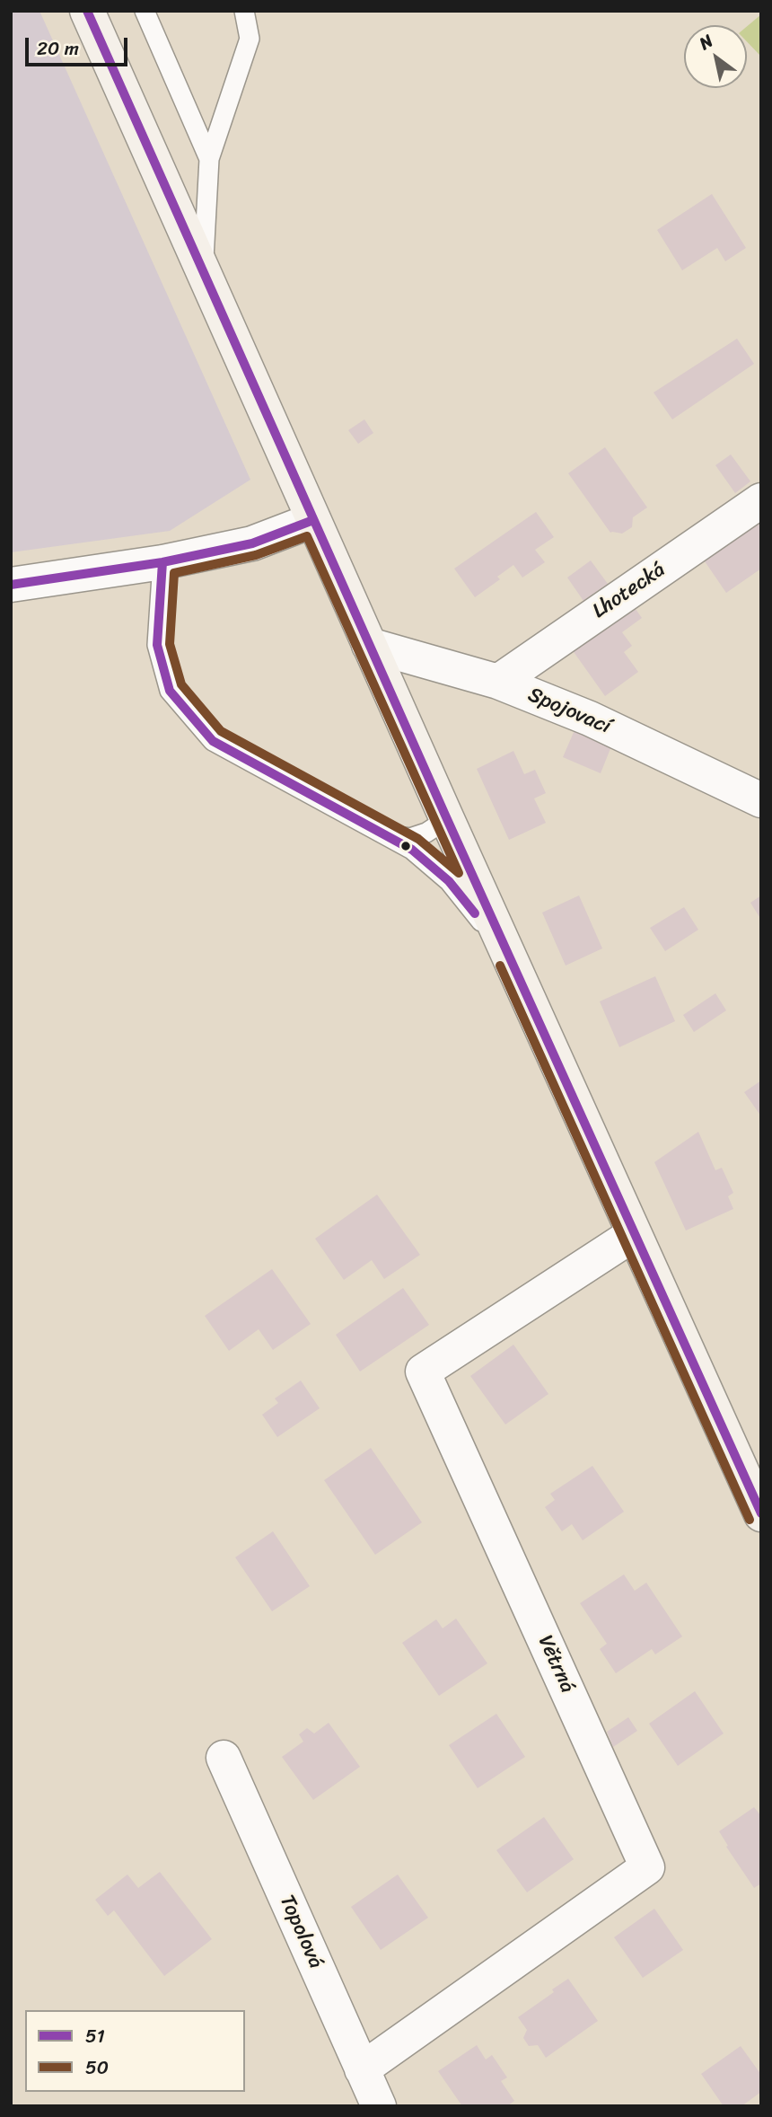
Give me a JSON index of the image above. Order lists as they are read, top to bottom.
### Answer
{
  "streets": {
    "street": [
      "Lhotecká",
      "Spojovací",
      "Větrná",
      "Topolová"
    ]
  },
  "crossings": [
    ["Lhotecká", "Spojovací"],
    ["Větrná", "Topolová"]
  ],
  "lines": ["transit line 51", "transit line 50"],
  "legend": ["51", "50"],
  "scale_bar": "20 m",
  "north": "top left"
}
